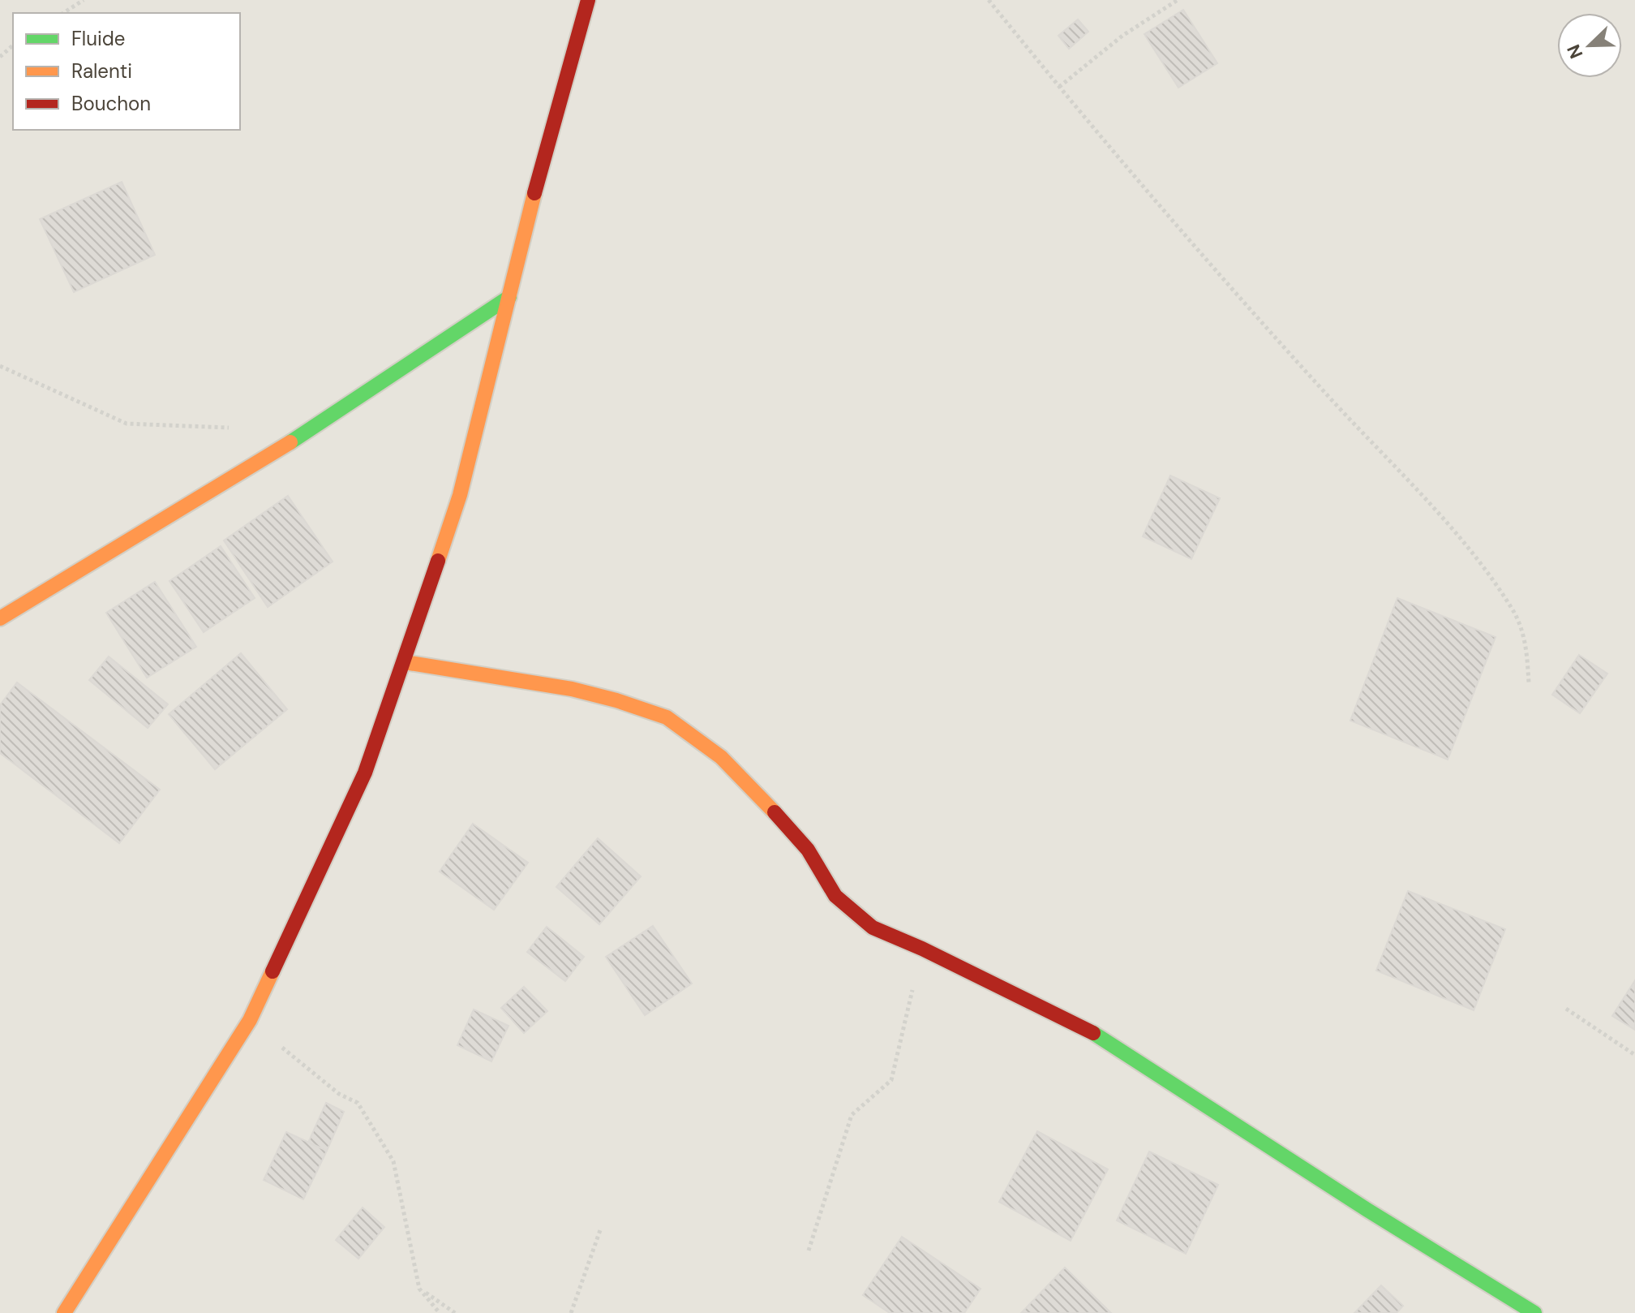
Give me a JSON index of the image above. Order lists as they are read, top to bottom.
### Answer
{
  "legend": ["Fluide", "Ralenti", "Bouchon"],
  "north": "bottom left"
}
